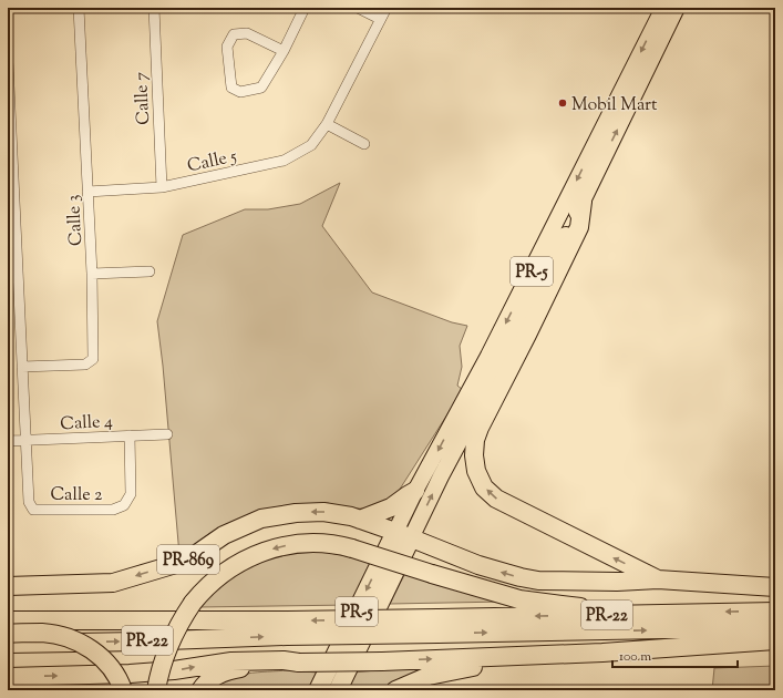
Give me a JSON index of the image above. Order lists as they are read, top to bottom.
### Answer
{
  "streets": {
    "highway": ["PR-5", "PR-869", "PR-22"],
    "street": [
      "Calle 7",
      "Calle 5",
      "Calle 3",
      "Calle 4",
      "Calle 2"
    ]
  },
  "crossings": [
    ["Calle 7", "Calle 5"],
    ["Calle 5", "Calle 3"],
    ["Calle 3", "Calle 2"],
    ["PR-5", "PR-869"],
    ["Calle 4", "Calle 2"]
  ],
  "places": ["Mobil Mart"],
  "scale_bar": "100 m"
}
